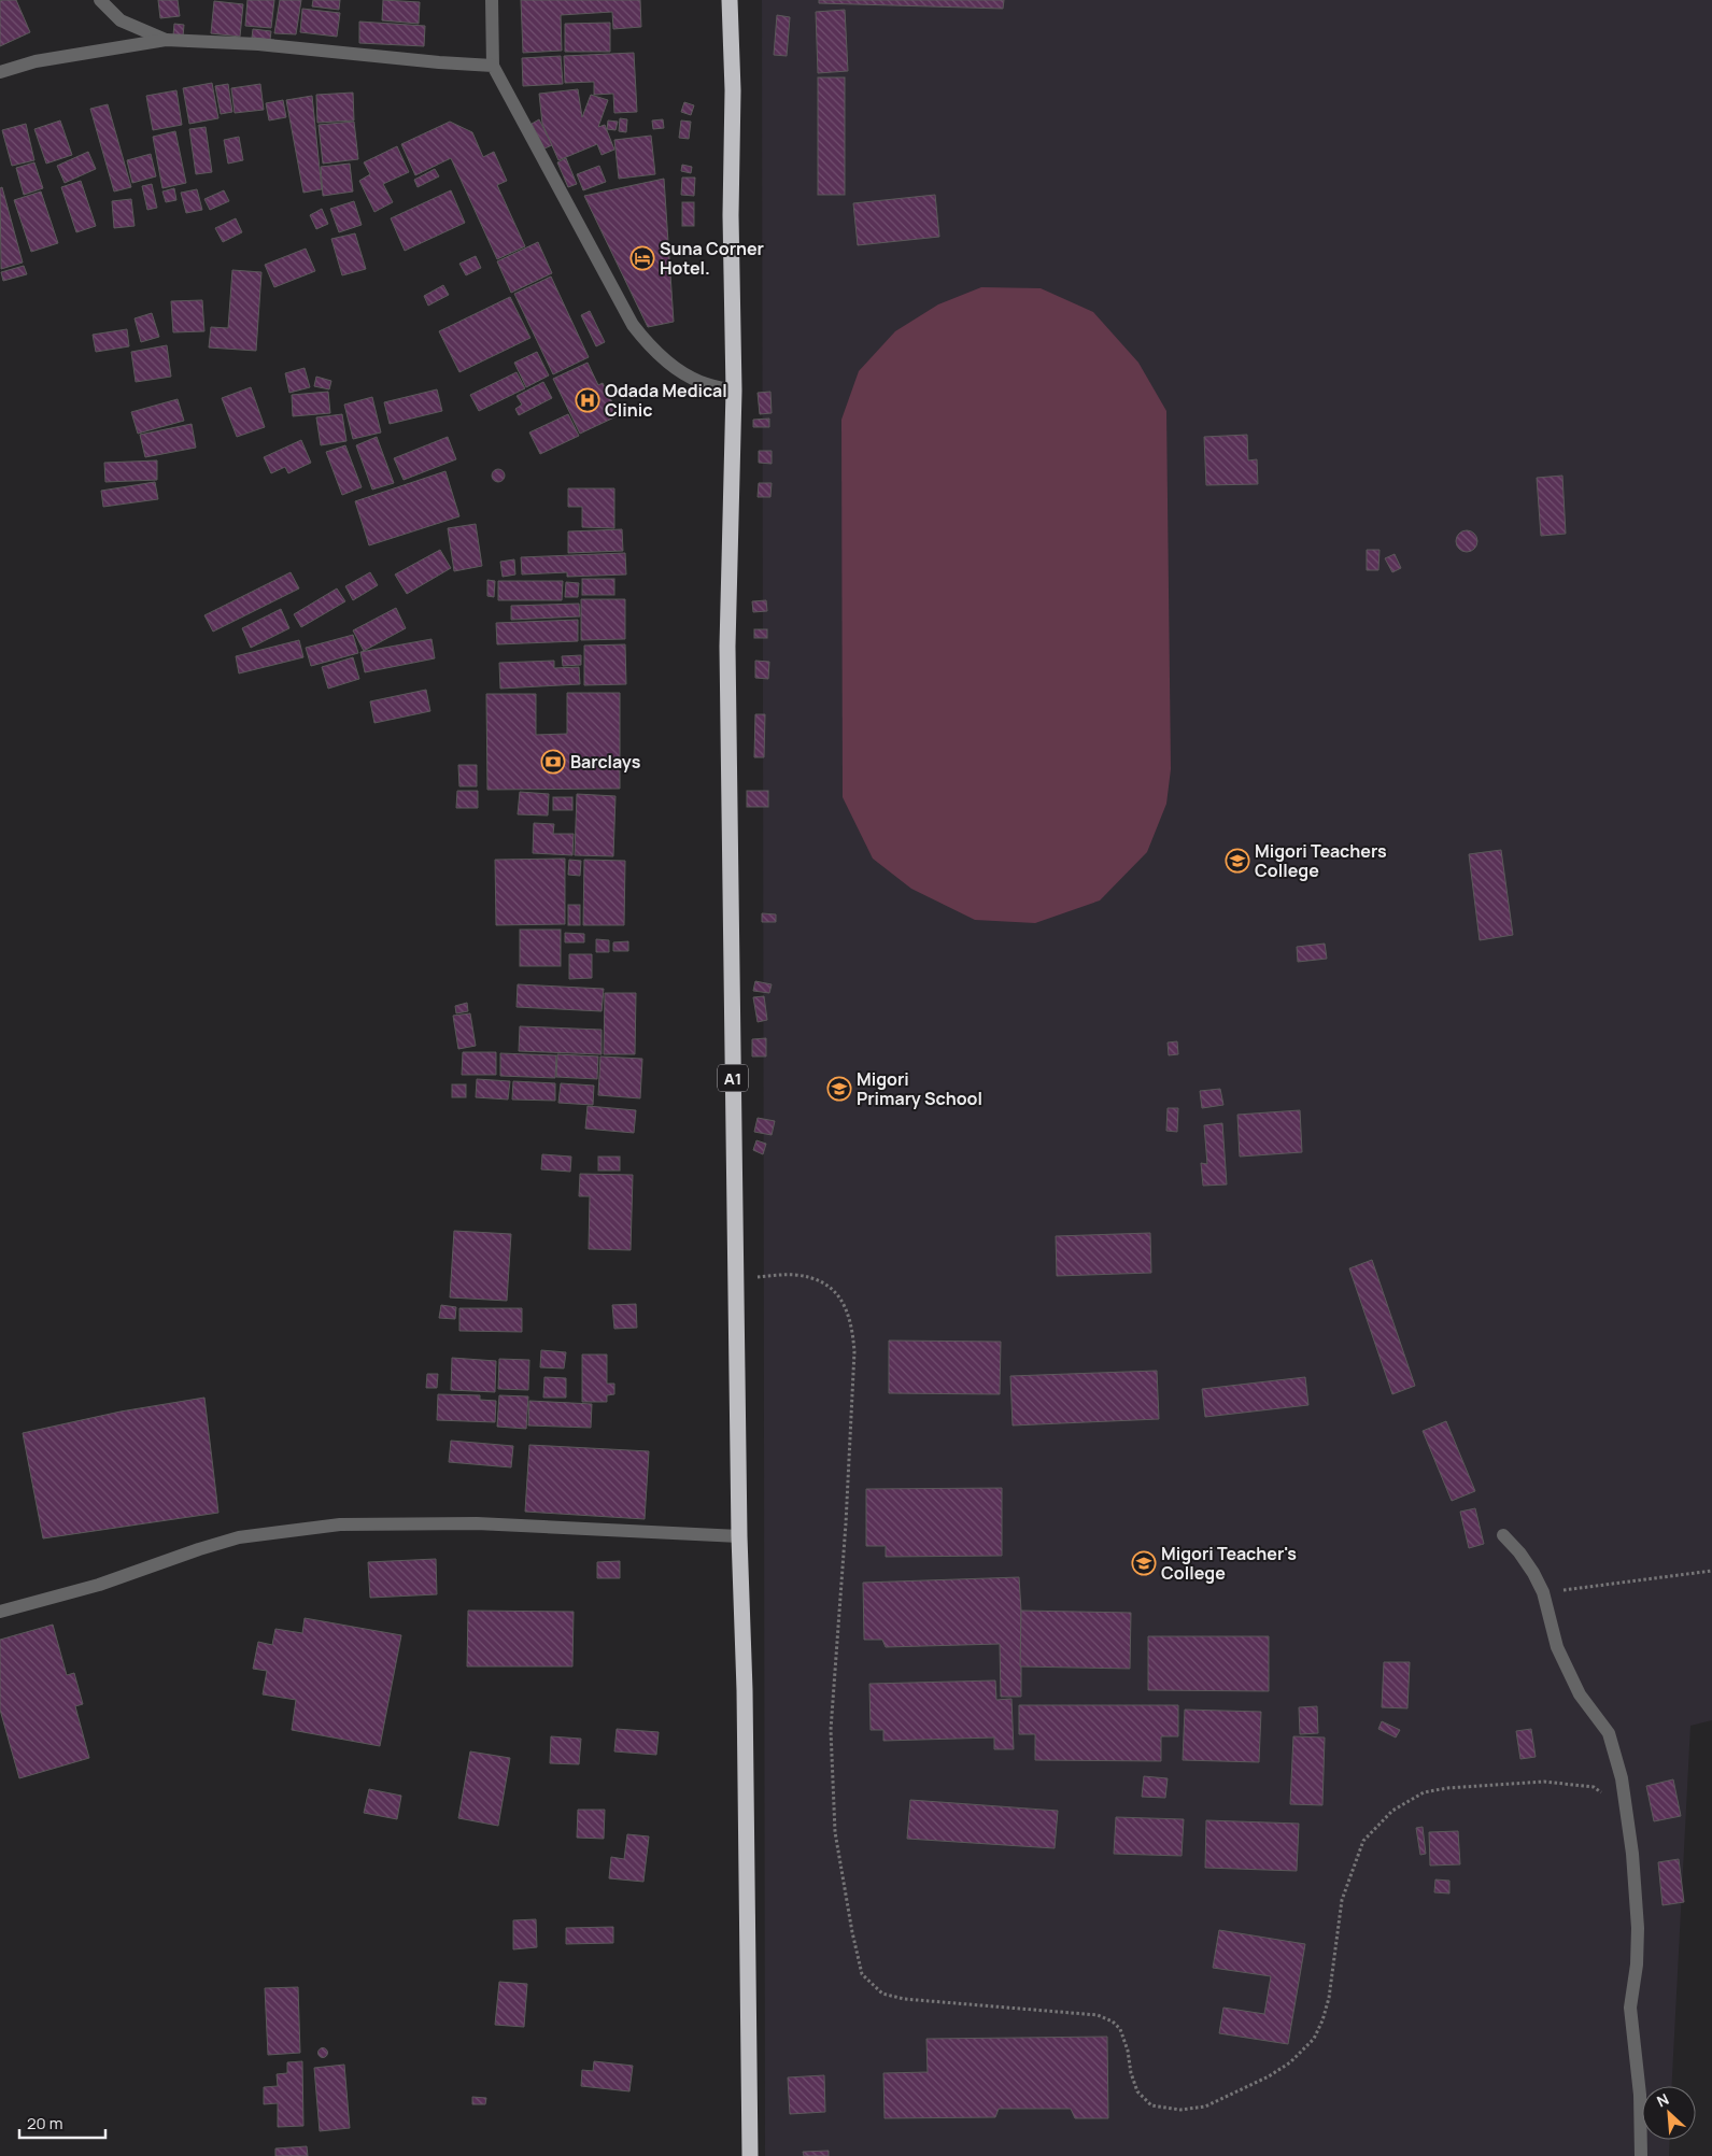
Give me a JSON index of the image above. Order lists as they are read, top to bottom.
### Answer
{
  "streets": {
    "highway": ["A1"]
  },
  "places": {
    "hotel": ["Suna Corner Hotel."],
    "hospital": ["Odada Medical Clinic"],
    "bank": ["Barclays"],
    "school or university": ["Migori Teachers College", "Migori Primary School", "Migori Teacher's College"]
  },
  "scale_bar": "20 m",
  "north": "top left"
}
